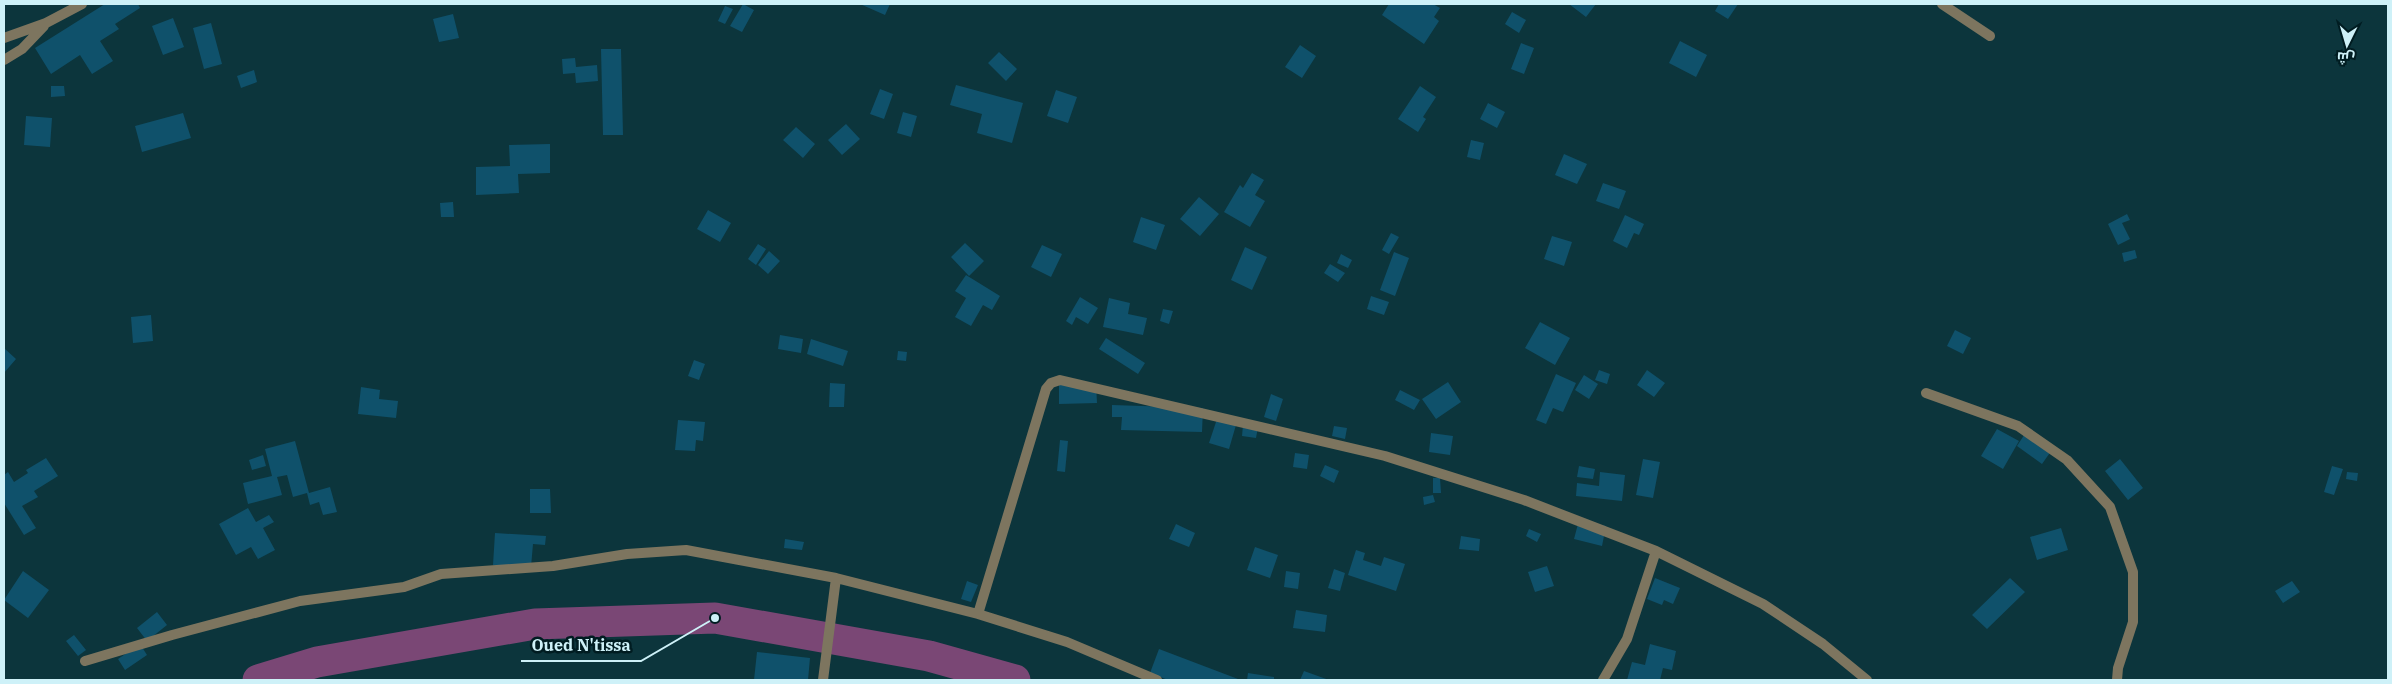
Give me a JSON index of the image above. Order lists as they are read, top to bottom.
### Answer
{
  "places": ["Oued N'tissa"],
  "north": "bottom"
}
